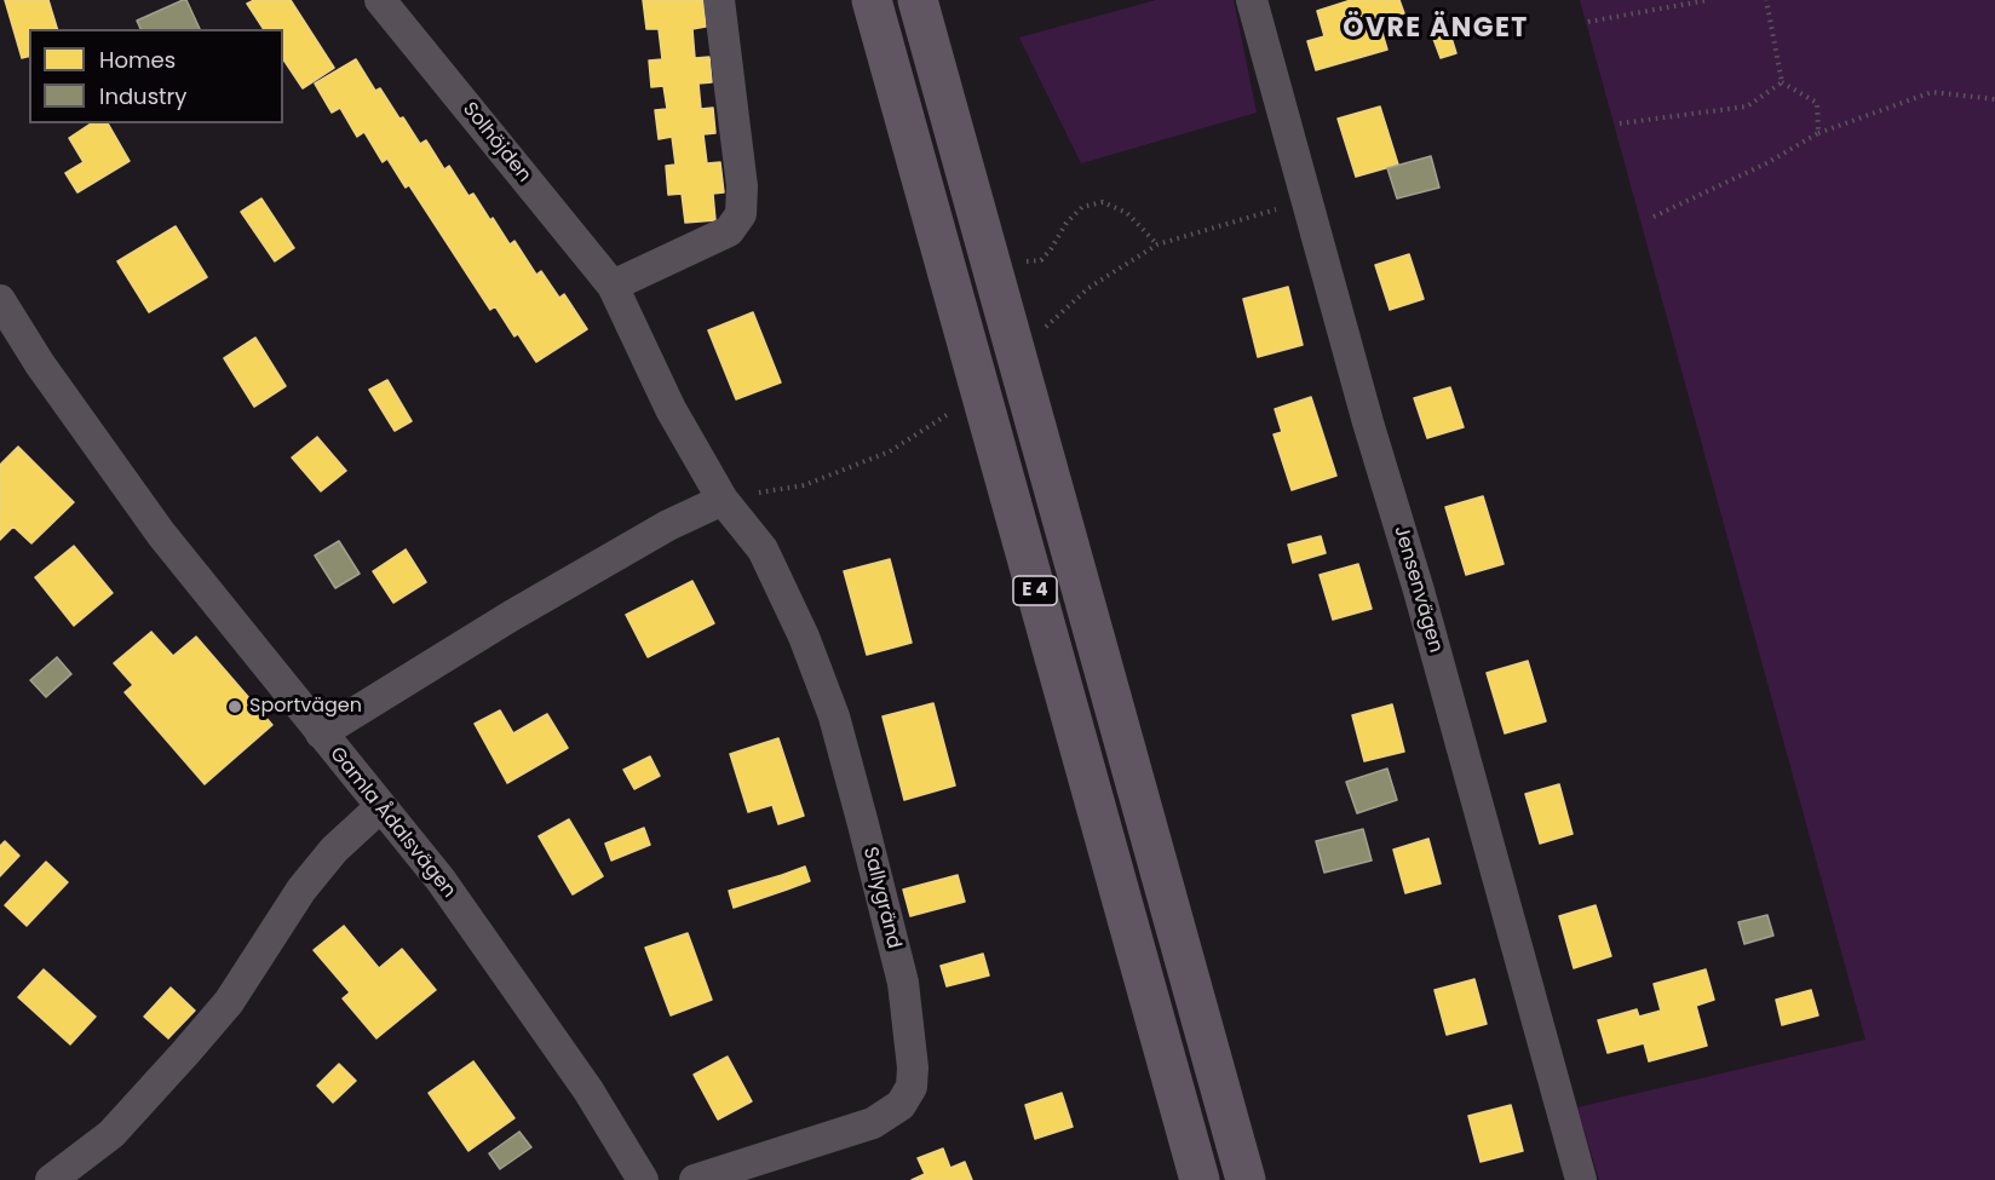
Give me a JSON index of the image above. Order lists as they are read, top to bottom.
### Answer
{
  "streets": {
    "highway": ["E 4"],
    "street": [
      "Solhöjden",
      "Jensenvägen",
      "Gamla Ådalsvägen",
      "Sallygränd"
    ]
  },
  "crossings": [
    ["Solhöjden", "Sallygränd"]
  ],
  "districts": ["ÖVRE ÄNGET"],
  "places": ["Sportvägen"],
  "legend": ["Homes", "Industry"]
}
